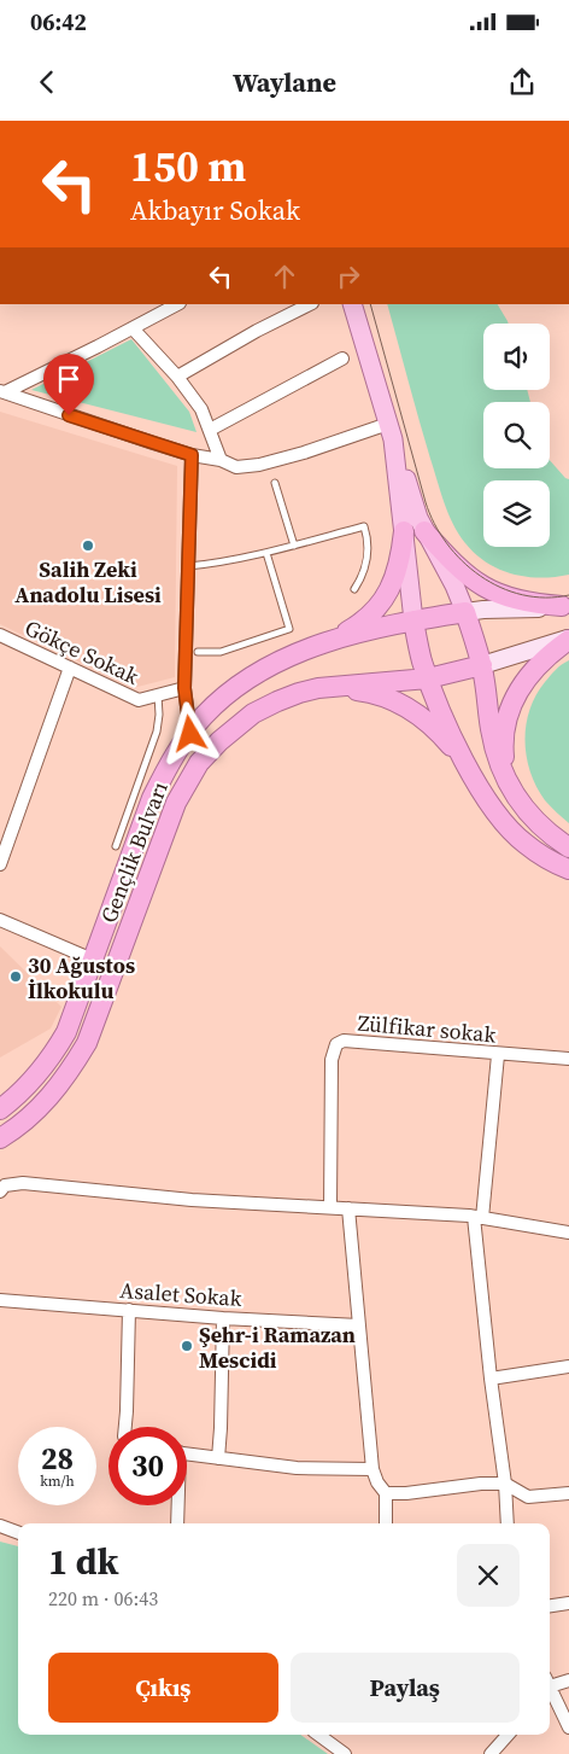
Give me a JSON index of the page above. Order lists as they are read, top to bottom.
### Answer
{
  "streets": {
    "highway": ["Gençlik Bulvarı"],
    "street": ["Gökçe Sokak", "Zülfikar sokak", "Asalet Sokak"]
  },
  "places": ["Salih Zeki Anadolu Lisesi", "30 Ağustos İlkokulu", "Şehr-i Ramazan Mescidi"],
  "page": {
    "status": "06:42",
    "header": "Waylane",
    "turn": ["150 m", "Akbayır Sokak"],
    "speed": "28 km/h",
    "limit": "30",
    "heading": ["1 dk", "220 m · 06:43"],
    "buttons": ["Çıkış", "Paylaş"]
  }
}
